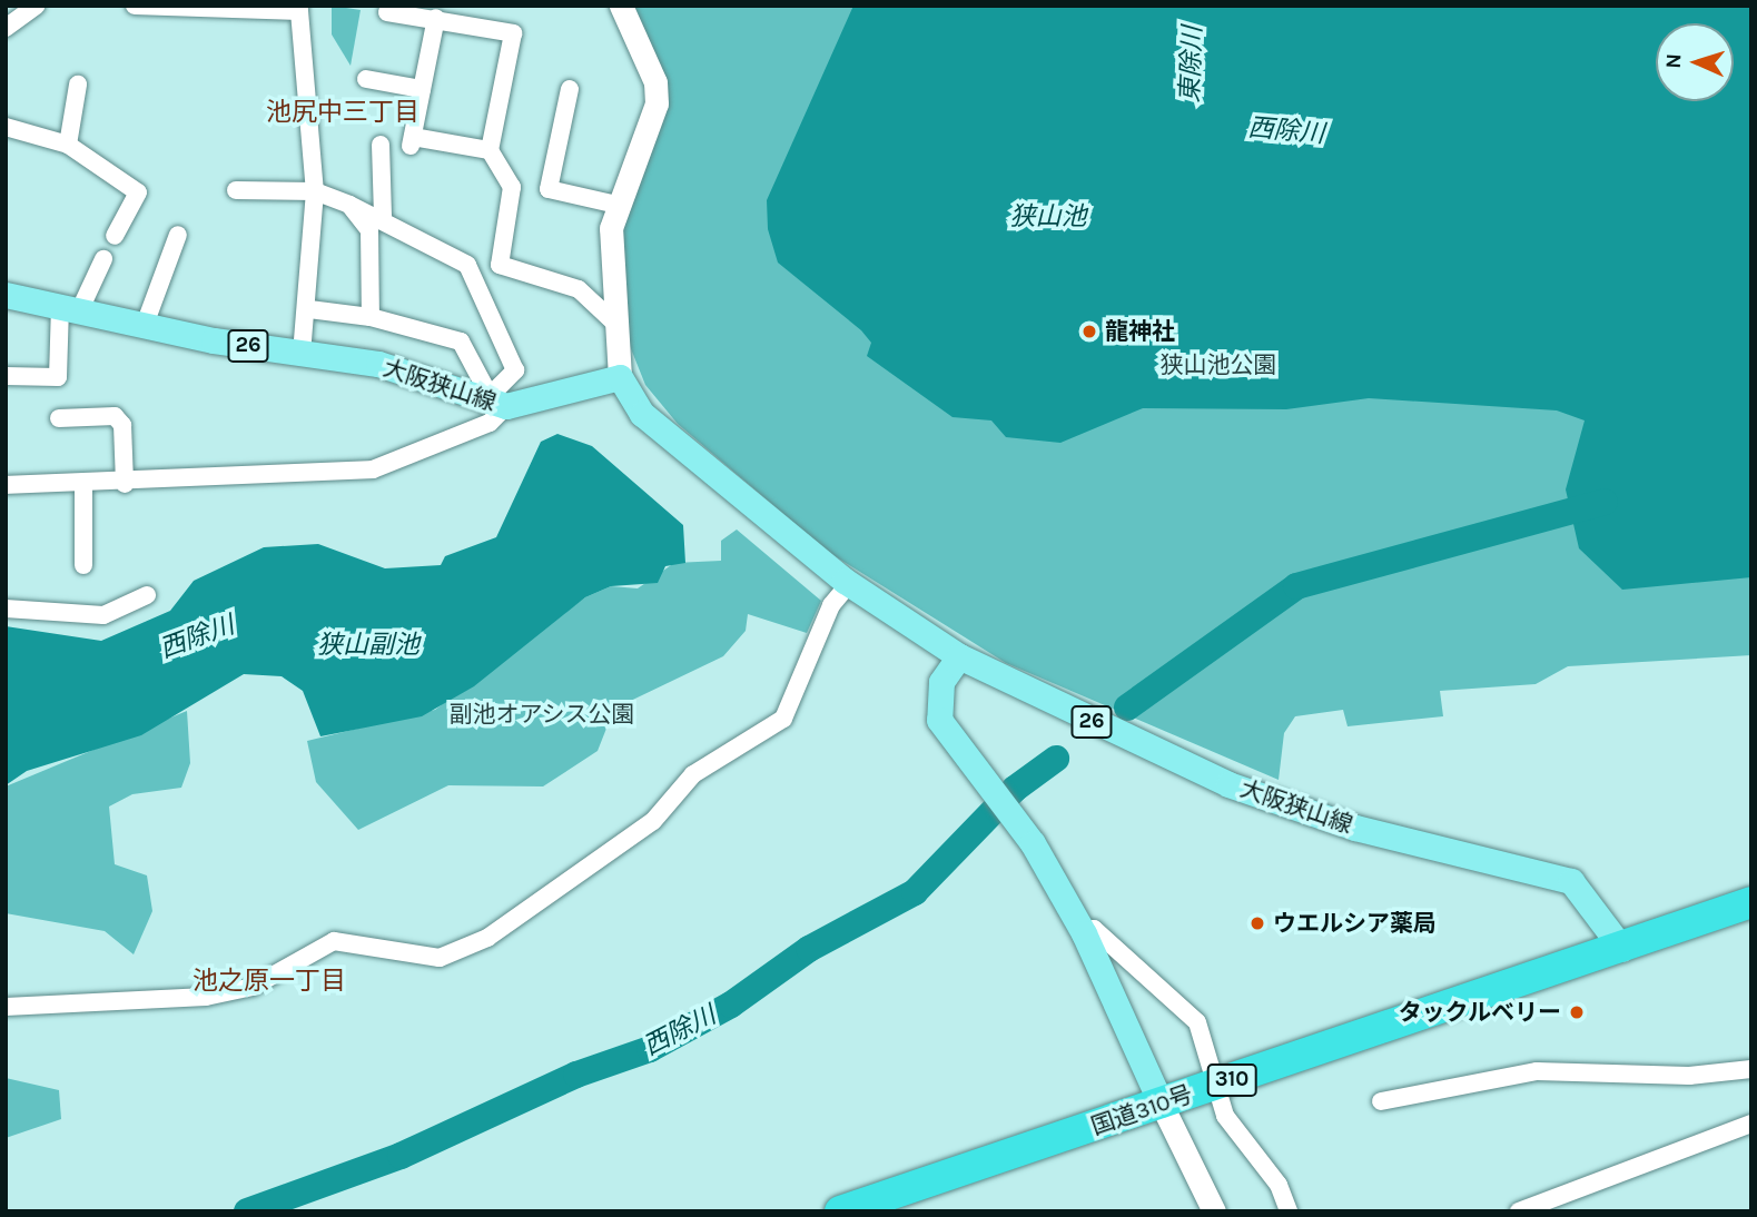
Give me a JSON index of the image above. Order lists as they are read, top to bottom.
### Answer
{
  "streets": {
    "highway": ["310", "国道310号"],
    "main road": ["26", "大阪狭山線"]
  },
  "crossings": [
    ["大阪狭山線", "国道310号"]
  ],
  "districts": ["池尻中三丁目", "池之原一丁目"],
  "water": [
    "東除川",
    "西除川",
    "狭山池",
    "狭山副池"
  ],
  "parks": ["狭山池公園", "副池オアシス公園"],
  "places": ["龍神社", "ウエルシア薬局", "タックルベリー"],
  "north": "left"
}
